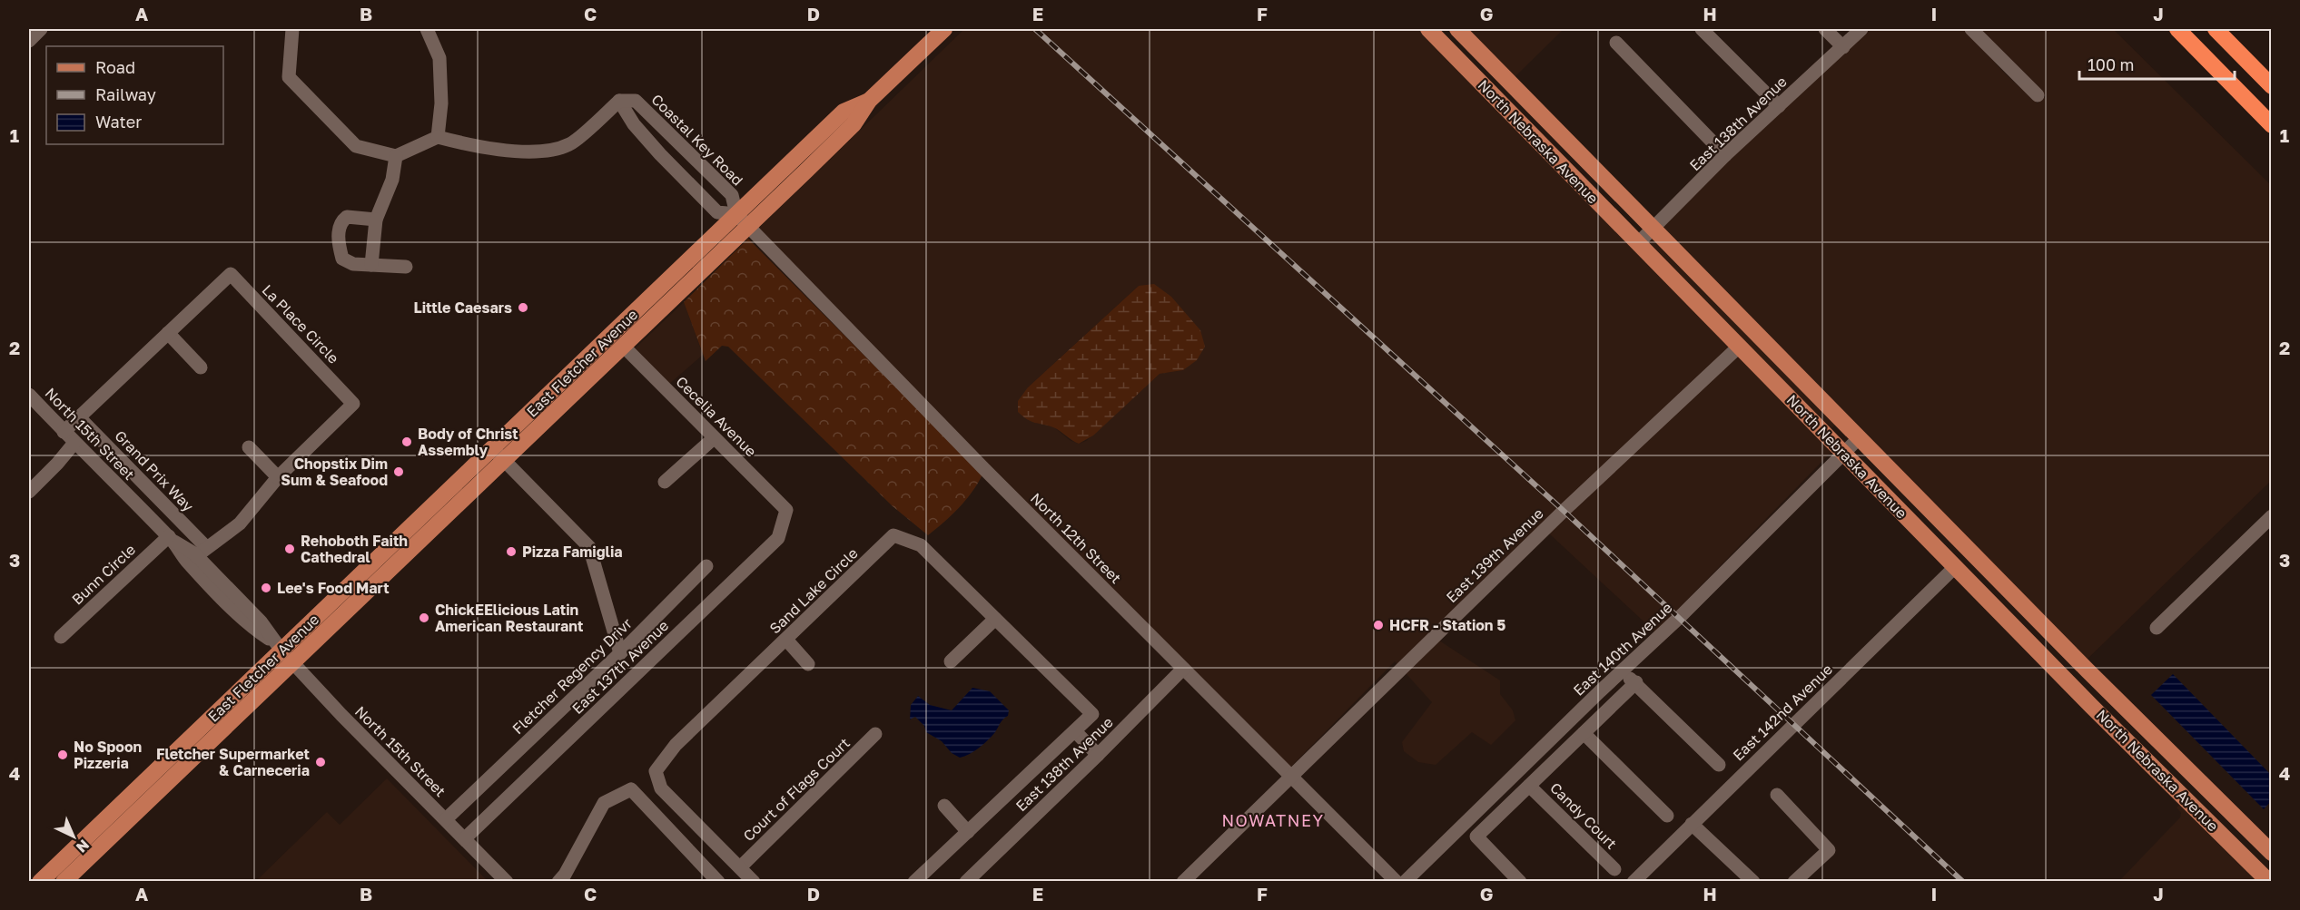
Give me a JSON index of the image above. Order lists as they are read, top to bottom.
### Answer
{
  "streets": {
    "main road": ["North Nebraska Avenue", "East Fletcher Avenue"],
    "street": [
      "East 138th Avenue",
      "Coastal Key Road",
      "La Place Circle",
      "Cecelia Avenue",
      "North 15th Street",
      "Grand Prix Way",
      "North 12th Street",
      "East 139th Avenue",
      "Bunn Circle",
      "Sand Lake Circle",
      "East 140th Avenue",
      "East 137th Avenue",
      "Fletcher Regency Drivr",
      "East 142nd Avenue",
      "Court of Flags Court",
      "Candy Court"
    ]
  },
  "crossings": [
    ["East 138th Avenue", "North Nebraska Avenue"],
    ["East 138th Avenue", "North 12th Street"],
    ["Coastal Key Road", "East Fletcher Avenue"],
    ["Coastal Key Road", "North 12th Street"],
    ["North Nebraska Avenue", "East 139th Avenue"],
    ["North Nebraska Avenue", "East 140th Avenue"],
    ["North Nebraska Avenue", "East 142nd Avenue"],
    ["La Place Circle", "North 15th Street"],
    ["La Place Circle", "Grand Prix Way"],
    ["East Fletcher Avenue", "Cecelia Avenue"],
    ["East Fletcher Avenue", "North 15th Street"],
    ["East Fletcher Avenue", "North 12th Street"],
    ["Cecelia Avenue", "East 137th Avenue"],
    ["North 15th Street", "Grand Prix Way"],
    ["North 15th Street", "Bunn Circle"],
    ["North 15th Street", "East 137th Avenue"],
    ["North 15th Street", "Fletcher Regency Drivr"],
    ["North 12th Street", "East 139th Avenue"],
    ["Sand Lake Circle", "Court of Flags Court"]
  ],
  "districts": ["NOWATNEY"],
  "places": [
    "Little Caesars",
    "Body of Christ Assembly",
    "Chopstix Dim Sum & Seafood",
    "Rehoboth Faith Cathedral",
    "Pizza Famiglia",
    "Lee's Food Mart",
    "ChickEElicious Latin American Restaurant",
    "HCFR - Station 5",
    "No Spoon Pizzeria",
    "Fletcher Supermarket & Carneceria"
  ],
  "legend": ["Road", "Railway", "Water"],
  "scale_bar": "100 m",
  "north": "bottom right",
  "grid": {
    "columns": [
      "A",
      "B",
      "C",
      "D",
      "E",
      "F",
      "G",
      "H",
      "I",
      "J"
    ],
    "rows": [
      "1",
      "2",
      "3",
      "4"
    ]
  }
}
